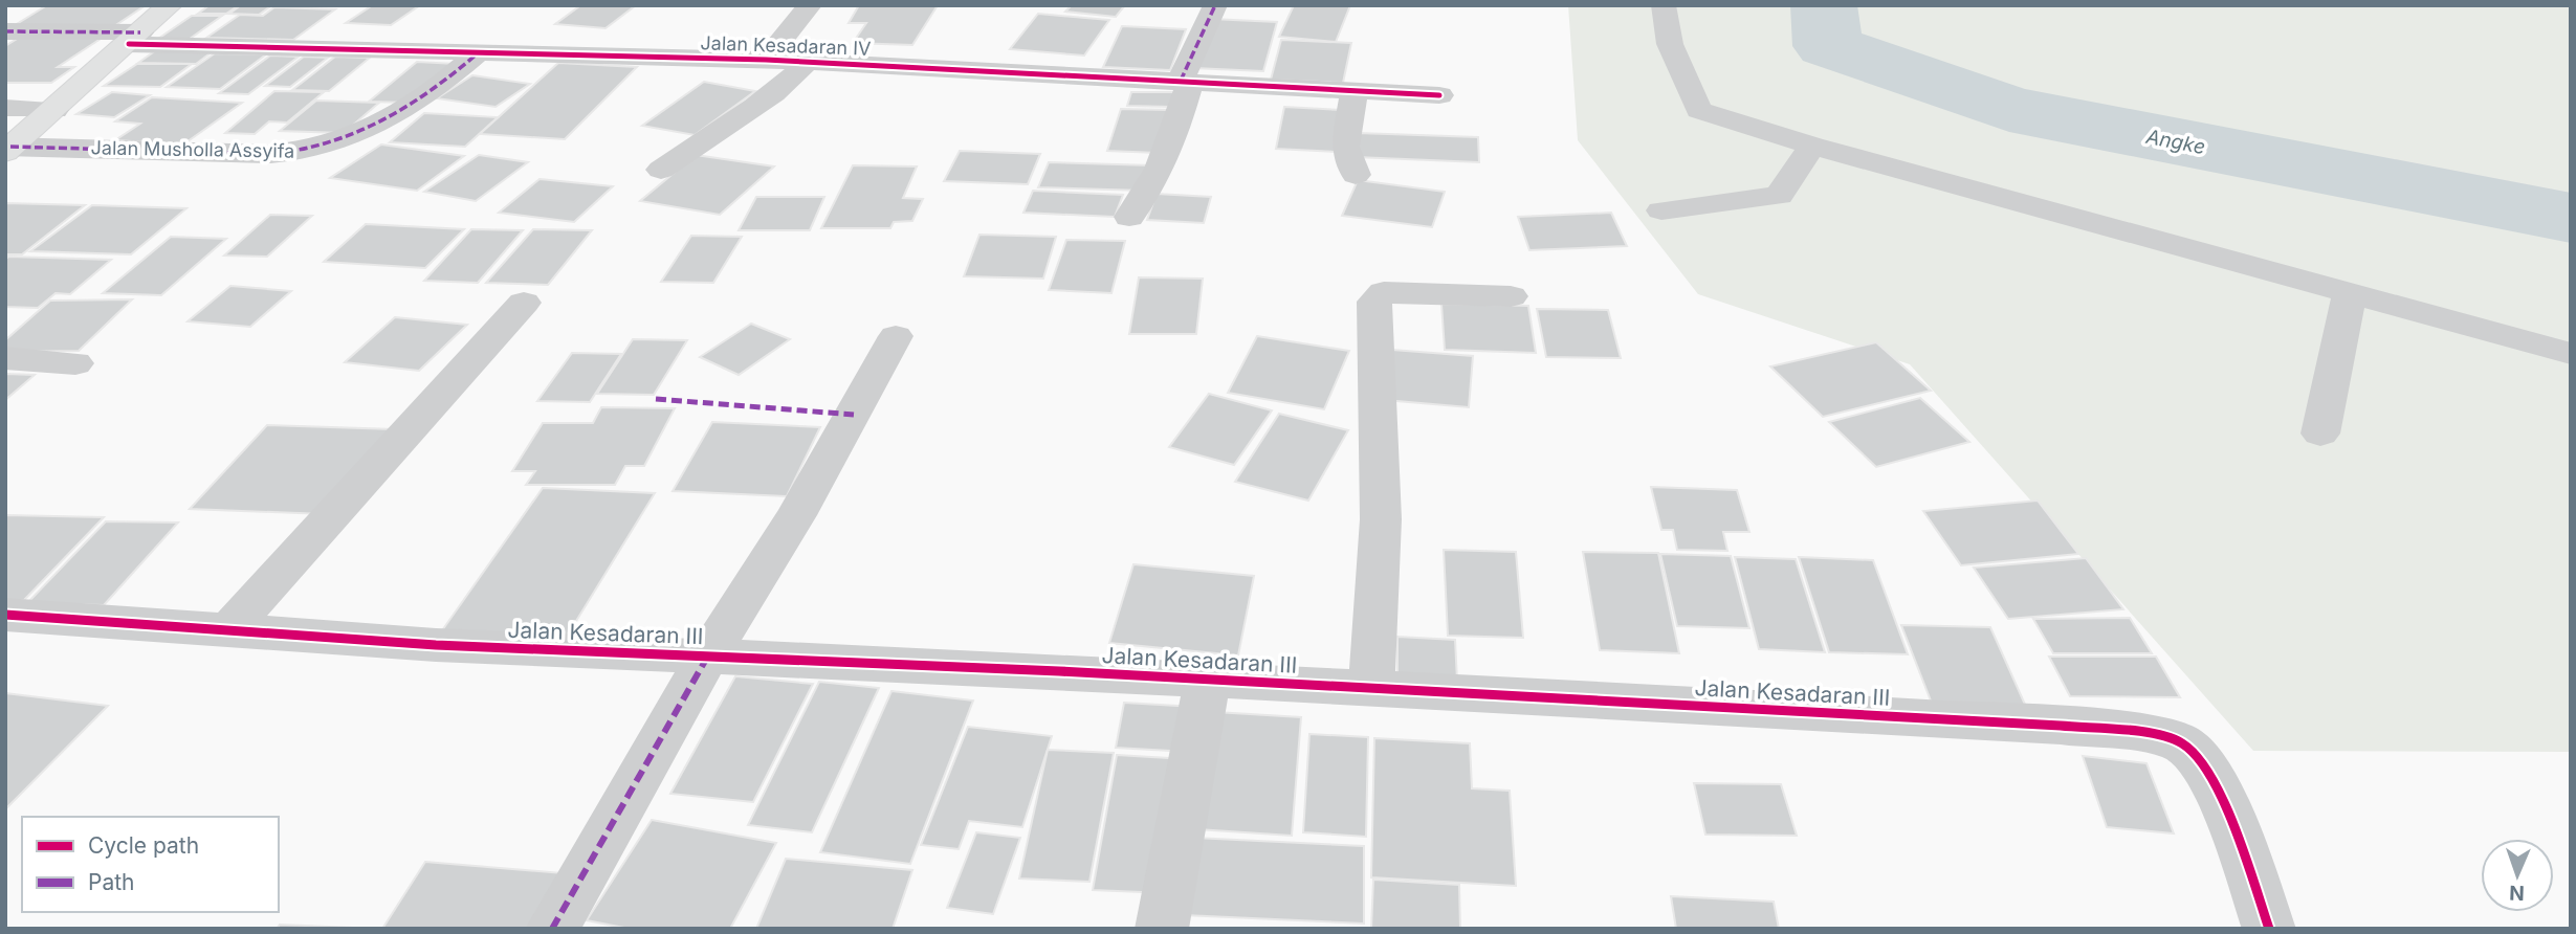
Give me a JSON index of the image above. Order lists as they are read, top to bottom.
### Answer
{
  "streets": {
    "street": ["Jalan Kesadaran IV", "Jalan Musholla Assyifa", "Jalan Kesadaran III"]
  },
  "crossings": [
    ["Jalan Kesadaran IV", "Jalan Musholla Assyifa"]
  ],
  "water": ["Angke"],
  "legend": ["Cycle path", "Path"],
  "north": "bottom"
}
